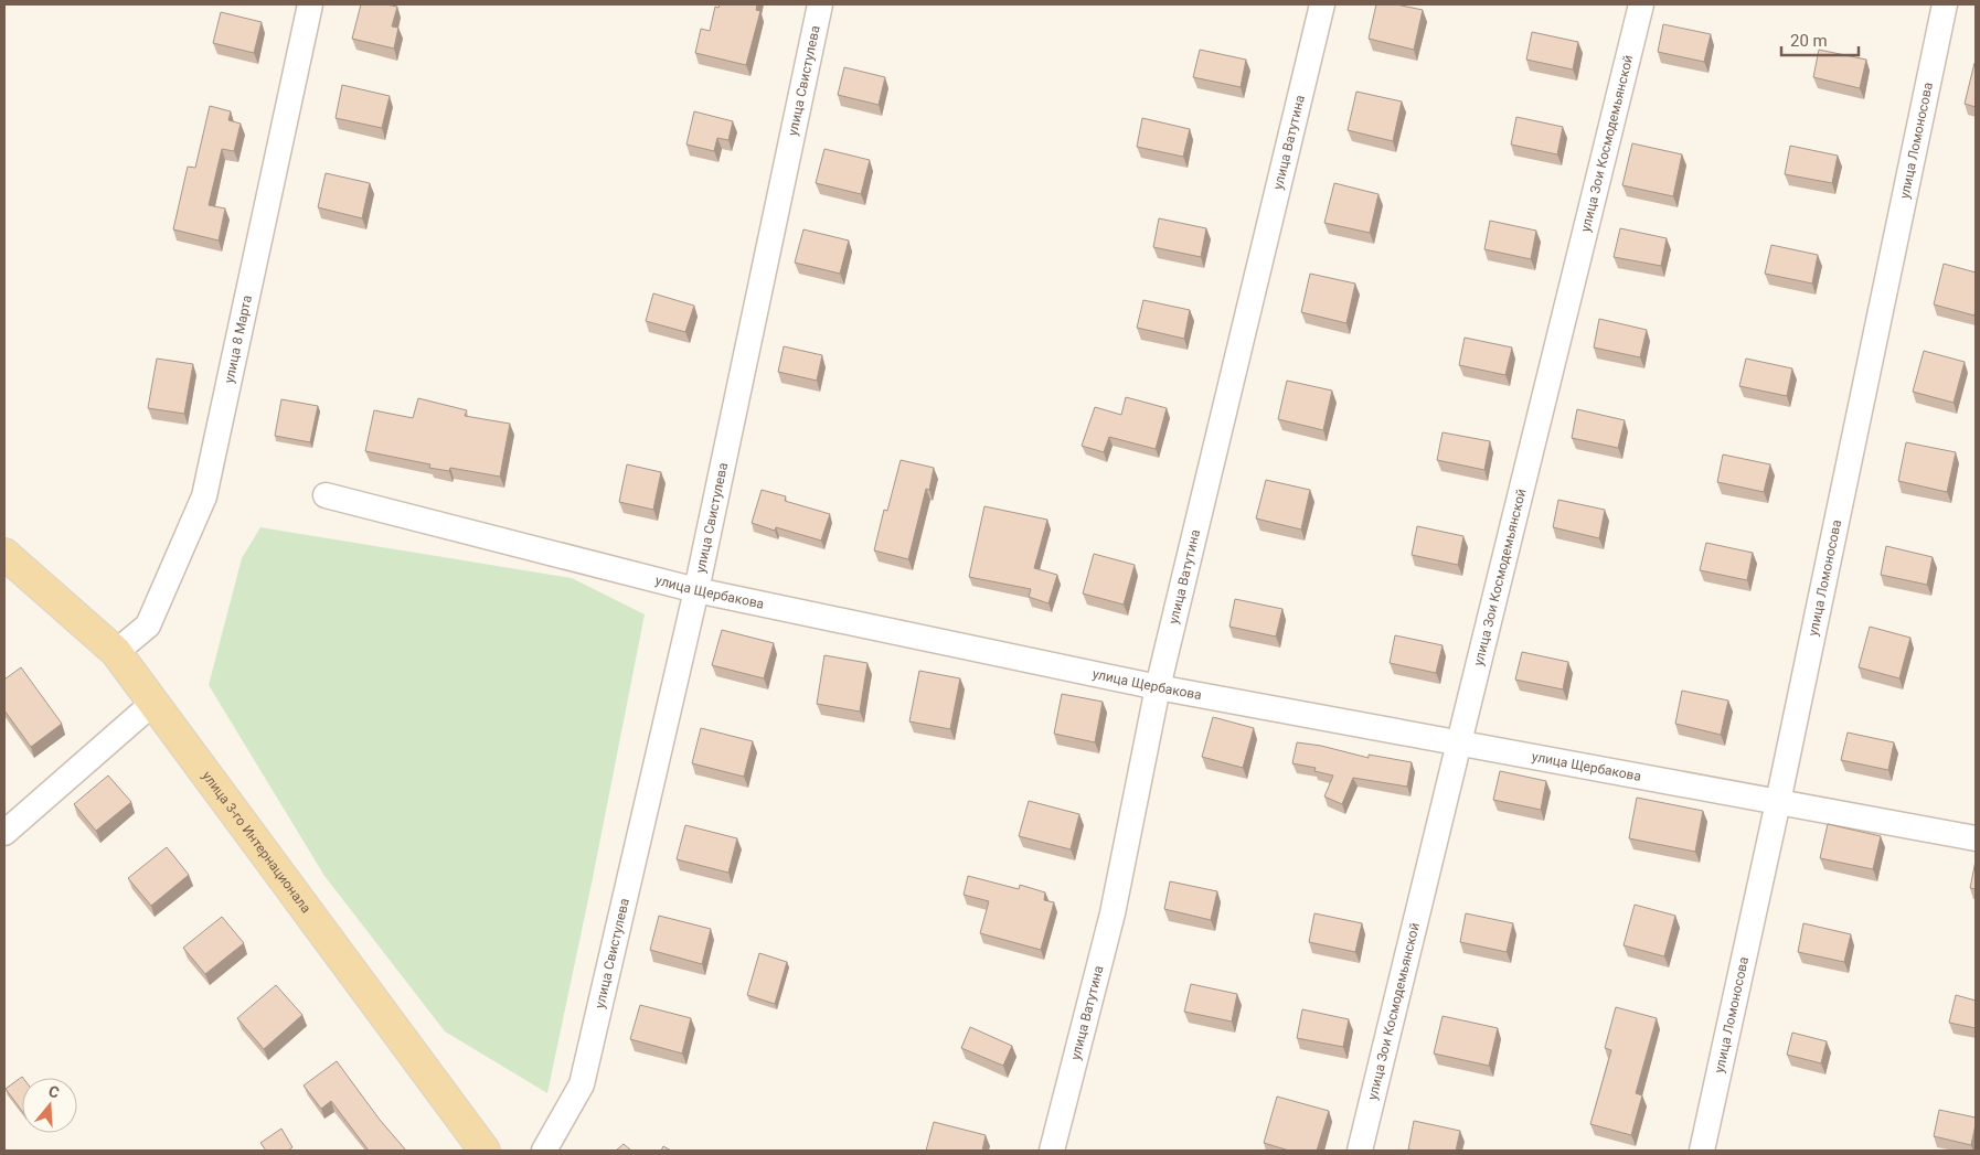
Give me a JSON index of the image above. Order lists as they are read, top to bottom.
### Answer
{
  "streets": {
    "main road": ["улица 3-го Интернационала"],
    "street": [
      "улица Свистулева",
      "улица Ломоносова",
      "улица Ватутина",
      "улица Зои Космодемьянской",
      "улица 8 Марта",
      "улица Щербакова"
    ]
  },
  "crossings": [
    ["улица Свистулева", "улица Щербакова"],
    ["улица Ломоносова", "улица Щербакова"],
    ["улица Ватутина", "улица Щербакова"],
    ["улица Зои Космодемьянской", "улица Щербакова"],
    ["улица 8 Марта", "улица 3-го Интернационала"]
  ],
  "scale_bar": "20 m",
  "north": "top"
}
